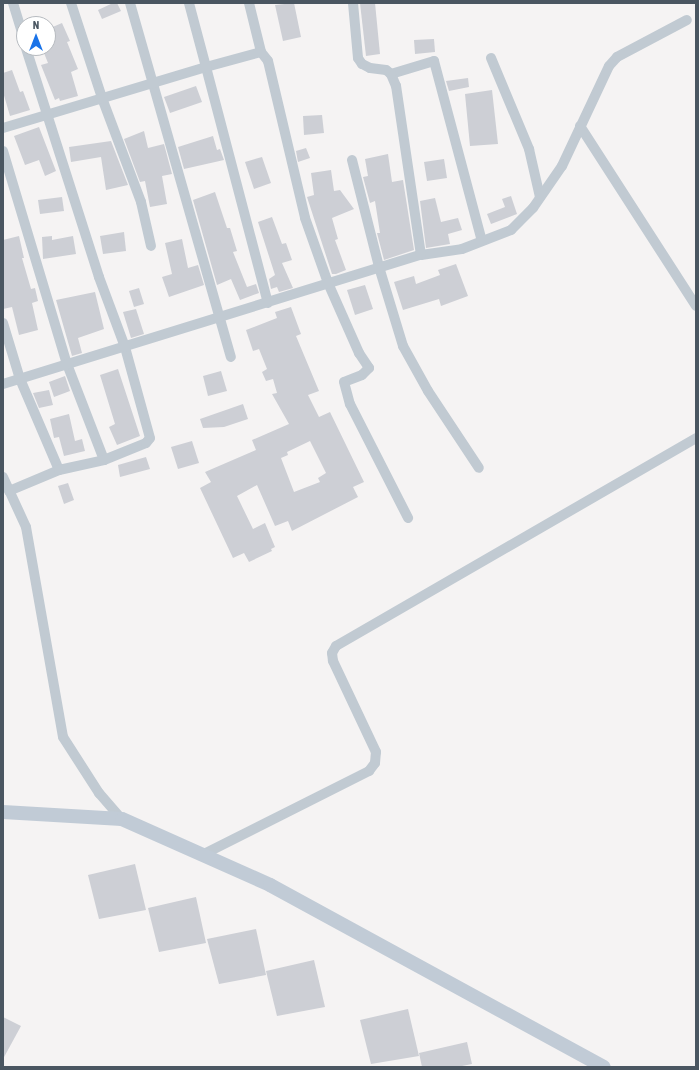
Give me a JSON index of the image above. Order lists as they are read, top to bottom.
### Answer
{
  "north": "top"
}
